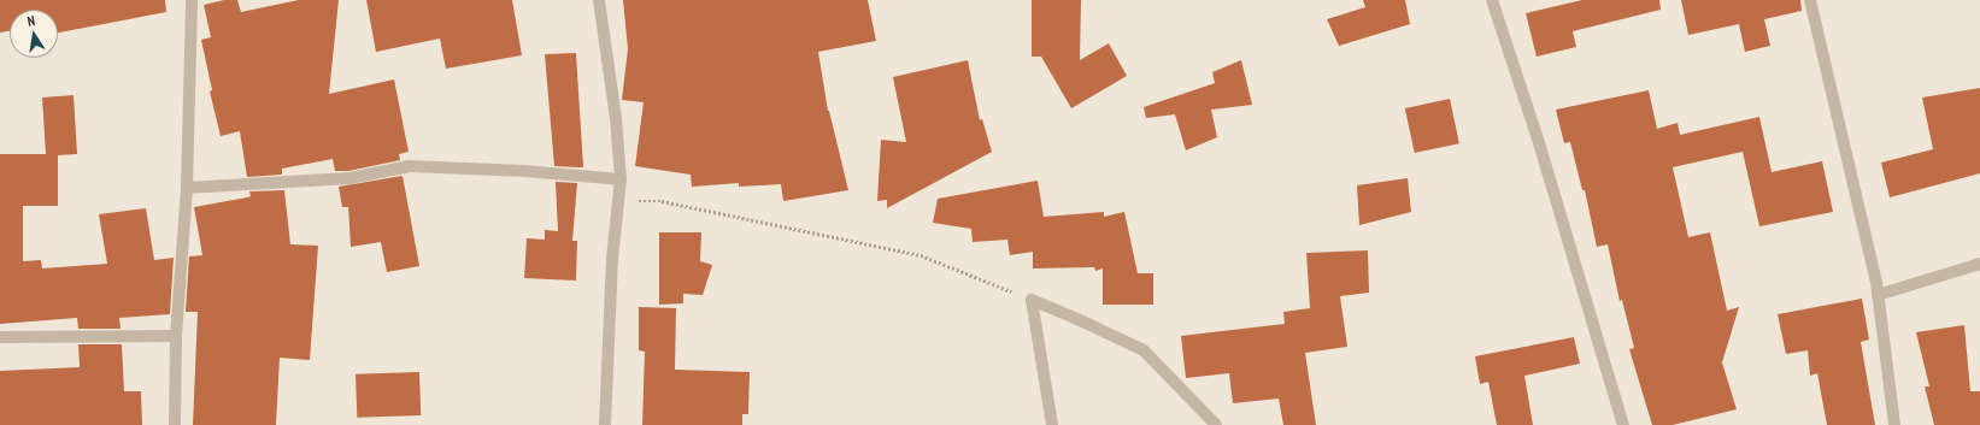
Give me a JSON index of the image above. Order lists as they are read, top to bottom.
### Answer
{
  "north": "top"
}
